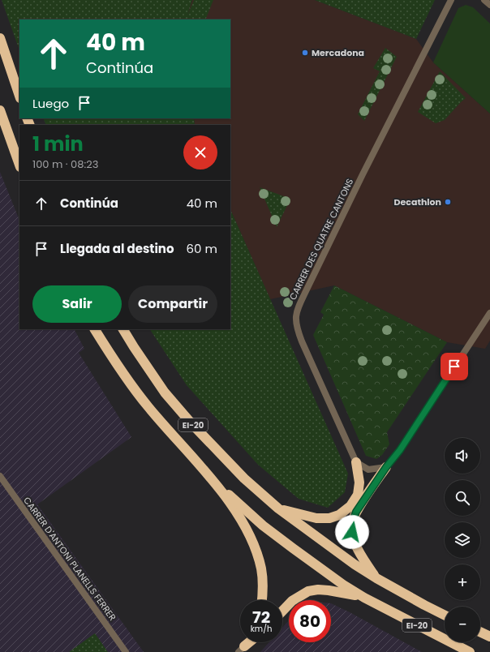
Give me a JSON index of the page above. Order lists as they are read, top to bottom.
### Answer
{
  "streets": {
    "highway": ["EI-20"],
    "street": ["CARRER DES QUATRE CANTONS", "CARRER D'ANTONI PLANELLS FERRER"]
  },
  "places": ["Mercadona", "Decathlon"],
  "page": {
    "turn": ["40 m", "Continúa"],
    "then": "Luego",
    "heading": ["1 min", "100 m · 08:23"],
    "list": [
      {
        "name": "Continúa",
        "value": "40 m"
      },
      {
        "name": "Llegada al destino",
        "value": "60 m"
      }
    ],
    "buttons": ["Salir", "Compartir"],
    "map_buttons": ["+", "−"],
    "speed": "72 km/h",
    "limit": "80"
  }
}
